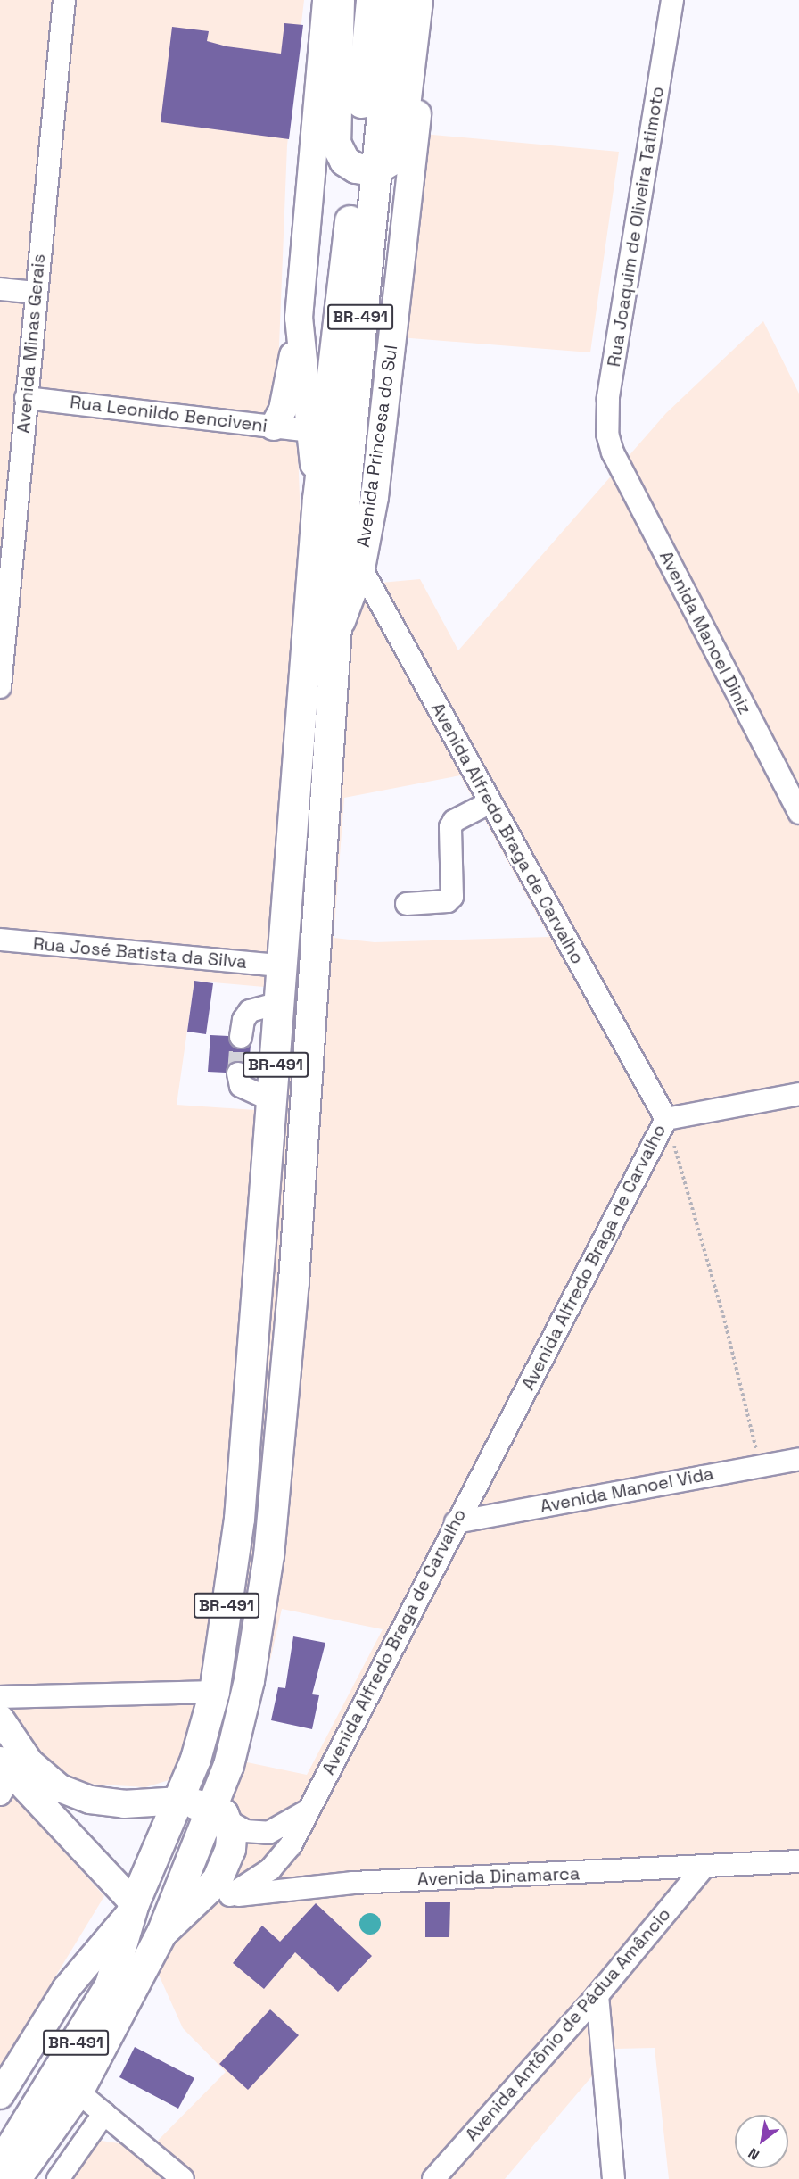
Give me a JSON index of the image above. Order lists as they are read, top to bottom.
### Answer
{
  "streets": {
    "highway": ["BR-491"],
    "main road": ["Avenida Princesa do Sul"],
    "street": [
      "Rua Joaquim de Oliveira Tatimoto",
      "Avenida Minas Gerais",
      "Rua Leonildo Benciveni",
      "Avenida Manoel Diniz",
      "Avenida Alfredo Braga de Carvalho",
      "Rua José Batista da Silva",
      "Avenida Manoel Vida",
      "Avenida Dinamarca",
      "Avenida Antônio de Pádua Amâncio"
    ]
  },
  "crossings": [
    ["Rua Joaquim de Oliveira Tatimoto", "Avenida Manoel Diniz"],
    ["BR-491", "Avenida Princesa do Sul"],
    ["BR-491", "Rua José Batista da Silva"],
    ["Avenida Minas Gerais", "Rua Leonildo Benciveni"],
    ["Avenida Princesa do Sul", "Avenida Alfredo Braga de Carvalho"],
    ["Avenida Alfredo Braga de Carvalho", "Avenida Manoel Vida"],
    ["Avenida Alfredo Braga de Carvalho", "Avenida Dinamarca"],
    ["Avenida Dinamarca", "Avenida Antônio de Pádua Amâncio"]
  ],
  "north": "bottom left"
}
